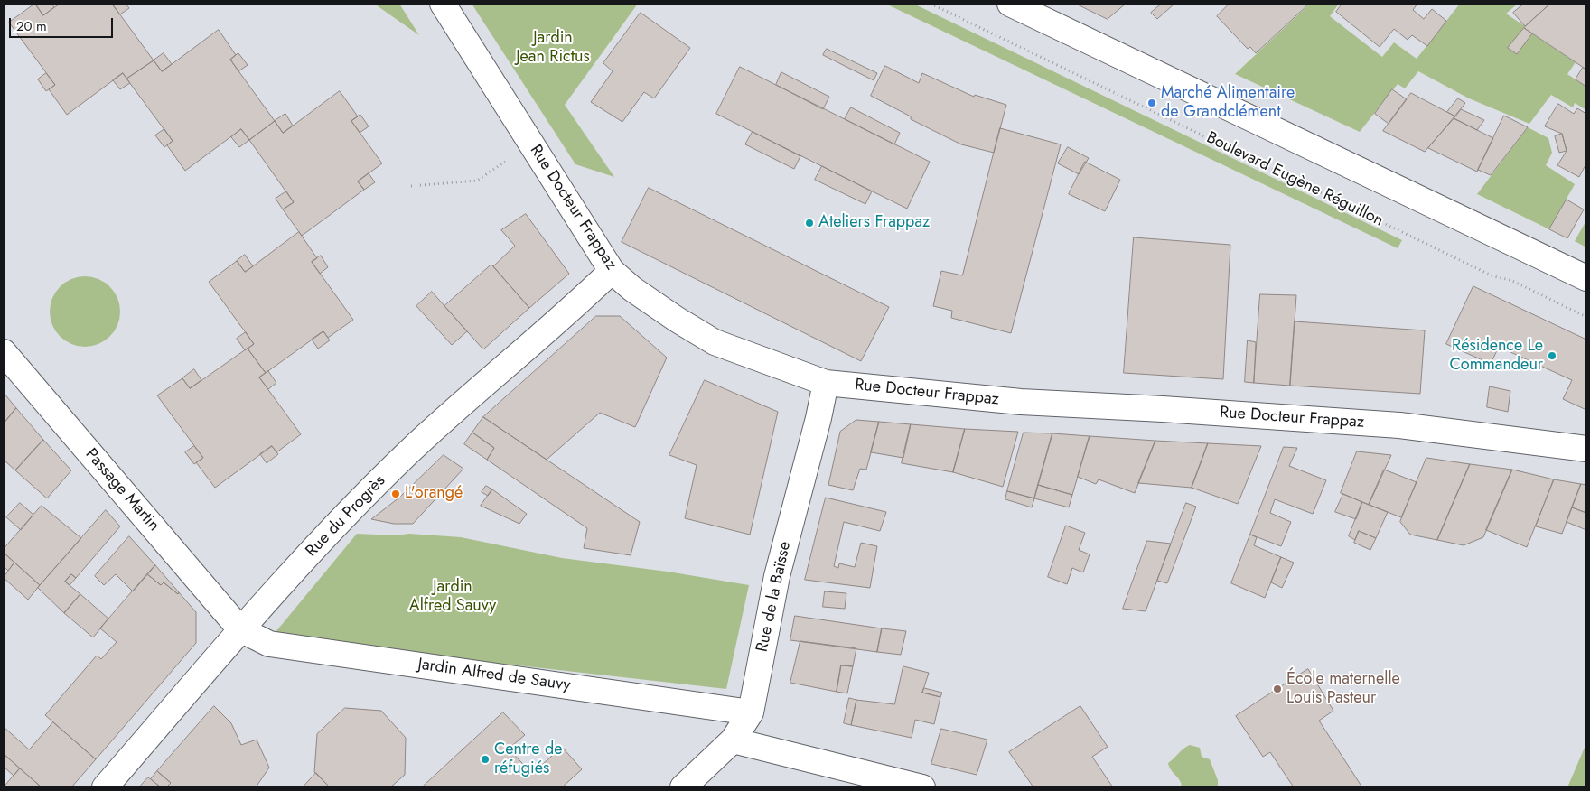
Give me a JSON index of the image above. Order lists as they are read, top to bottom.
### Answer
{
  "streets": {
    "street": [
      "Rue Docteur Frappaz",
      "Passage Martin",
      "Rue du Progrès",
      "Rue de la Baïsse",
      "Jardin Alfred de Sauvy"
    ],
    "path": ["Boulevard Eugène Réguillon"]
  },
  "crossings": [
    ["Rue Docteur Frappaz", "Rue du Progrès"],
    ["Rue Docteur Frappaz", "Rue de la Baïsse"],
    ["Passage Martin", "Rue du Progrès"],
    ["Passage Martin", "Jardin Alfred de Sauvy"],
    ["Rue du Progrès", "Jardin Alfred de Sauvy"],
    ["Rue de la Baïsse", "Jardin Alfred de Sauvy"]
  ],
  "parks": ["Jardin Jean Rictus", "Jardin Alfred Sauvy"],
  "places": [
    "Marché Alimentaire de Grandclément",
    "Ateliers Frappaz",
    "Résidence Le Commandeur",
    "L'orangé",
    "École maternelle Louis Pasteur",
    "Centre de réfugiés"
  ],
  "scale_bar": "20 m"
}
